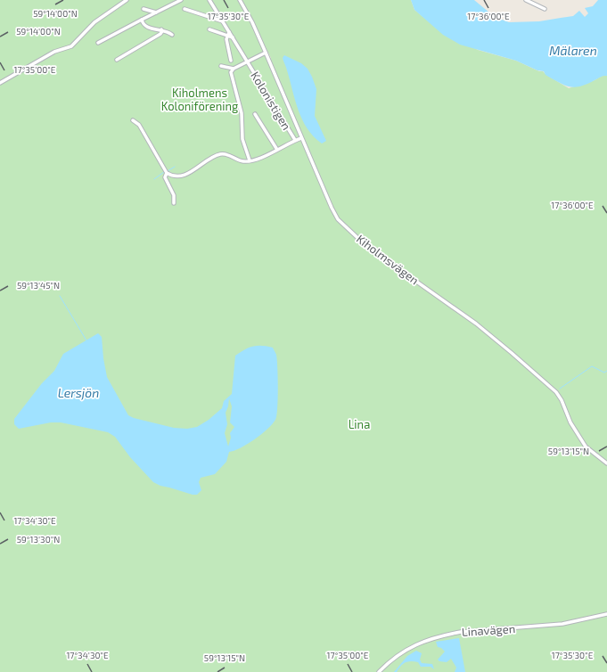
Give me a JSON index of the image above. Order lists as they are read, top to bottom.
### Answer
{
  "streets": {
    "street": ["Kolonistigen", "Kiholmsvägen", "Linavägen"]
  },
  "water": ["Mälaren", "Lersjön"],
  "parks": ["Kiholmens Koloniförening", "Lina"],
  "coordinates": [
    "59°14'00\"N",
    "17°35'30\"E",
    "17°36'00\"E",
    "17°35'00\"E",
    "59°13'45\"N",
    "59°13'15\"N",
    "17°34'30\"E",
    "59°13'30\"N"
  ]
}
